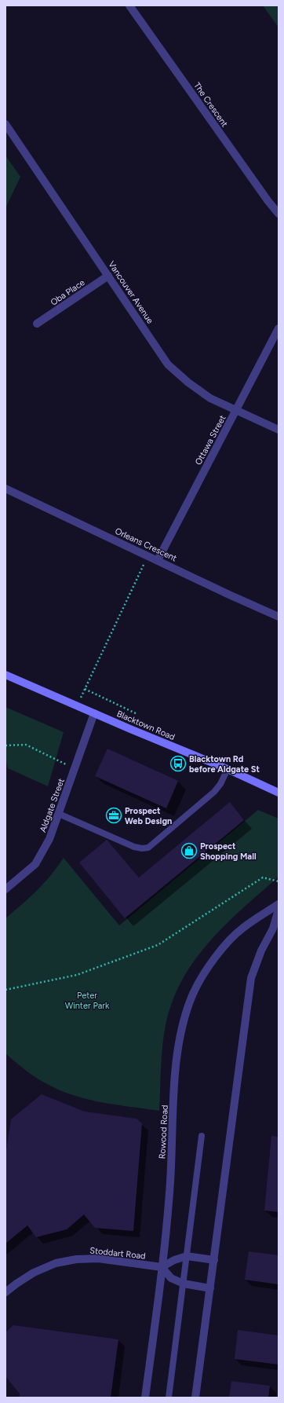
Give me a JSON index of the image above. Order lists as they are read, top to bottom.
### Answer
{
  "streets": {
    "main road": ["Blacktown Road"],
    "street": [
      "The Crescent",
      "Oba Place",
      "Vancouver Avenue",
      "Ottawa Street",
      "Orleans Crescent",
      "Aldgate Street",
      "Rowood Road",
      "Stoddart Road"
    ]
  },
  "crossings": [
    ["Oba Place", "Vancouver Avenue"],
    ["Vancouver Avenue", "Ottawa Street"],
    ["Ottawa Street", "Orleans Crescent"],
    ["Blacktown Road", "Aldgate Street"],
    ["Rowood Road", "Stoddart Road"]
  ],
  "parks": ["Peter Winter Park"],
  "places": {
    "bus stop": ["Blacktown Rd before Aldgate St"],
    "office": ["Prospect Web Design"],
    "shop": ["Prospect Shopping Mall"]
  }
}
